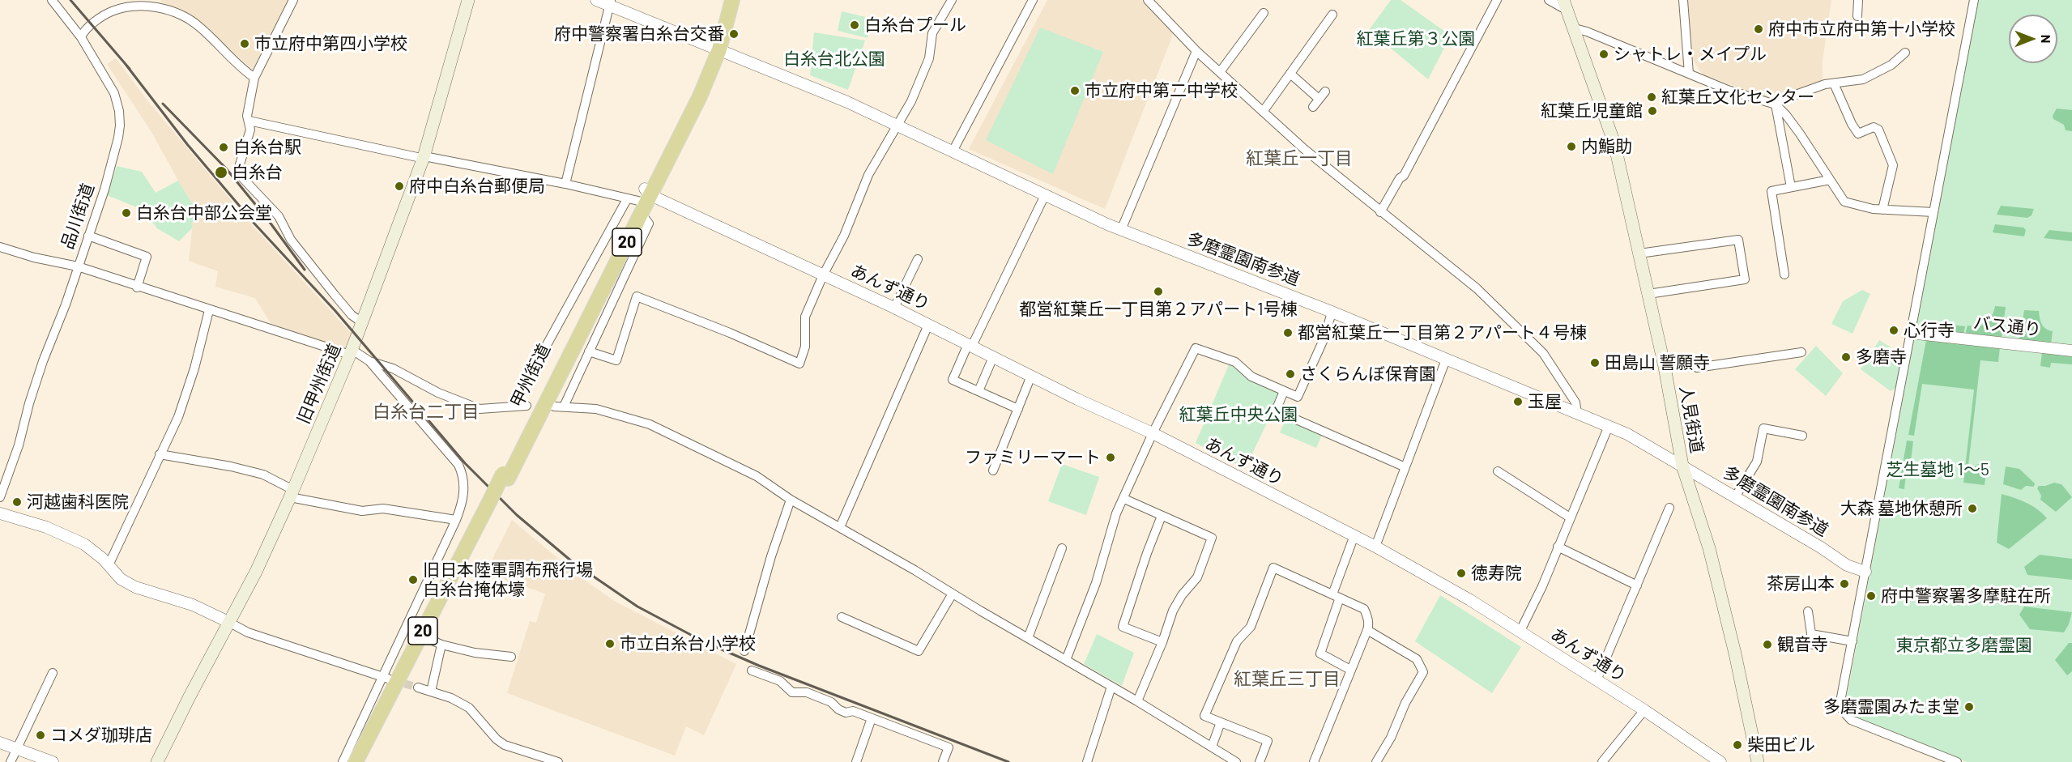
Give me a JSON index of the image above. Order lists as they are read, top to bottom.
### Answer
{
  "streets": {
    "highway": ["20", "甲州街道"],
    "main road": ["旧甲州街道", "人見街道"],
    "street": [
      "品川街道",
      "多磨霊園南参道",
      "あんず通り",
      "バス通り"
    ]
  },
  "crossings": [
    ["多磨霊園南参道", "甲州街道"],
    ["多磨霊園南参道", "人見街道"],
    ["あんず通り", "甲州街道"]
  ],
  "districts": ["紅葉丘一丁目", "白糸台二丁目", "紅葉丘三丁目"],
  "parks": [
    "紅葉丘第３公園",
    "白糸台北公園",
    "紅葉丘中央公園",
    "芝生墓地 1～5",
    "東京都立多磨霊園"
  ],
  "places": [
    "白糸台プール",
    "府中市立府中第十小学校",
    "府中警察署白糸台交番",
    "市立府中第四小学校",
    "シャトレ・メイプル",
    "市立府中第二中学校",
    "紅葉丘文化センター",
    "紅葉丘児童館",
    "内鮨助",
    "白糸台駅",
    "白糸台",
    "府中白糸台郵便局",
    "白糸台中部公会堂",
    "都営紅葉丘一丁目第２アパート1号棟",
    "心行寺",
    "都営紅葉丘一丁目第２アパート４号棟",
    "多磨寺",
    "田島山 誓願寺",
    "さくらんぼ保育園",
    "玉屋",
    "ファミリーマート",
    "河越歯科医院",
    "大森 墓地休憩所",
    "徳寿院",
    "旧日本陸軍調布飛行場 白糸台掩体壕",
    "茶房山本",
    "府中警察署多摩駐在所",
    "市立白糸台小学校",
    "観音寺",
    "多磨霊園みたま堂",
    "コメダ珈琲店",
    "柴田ビル"
  ],
  "north": "right"
}
